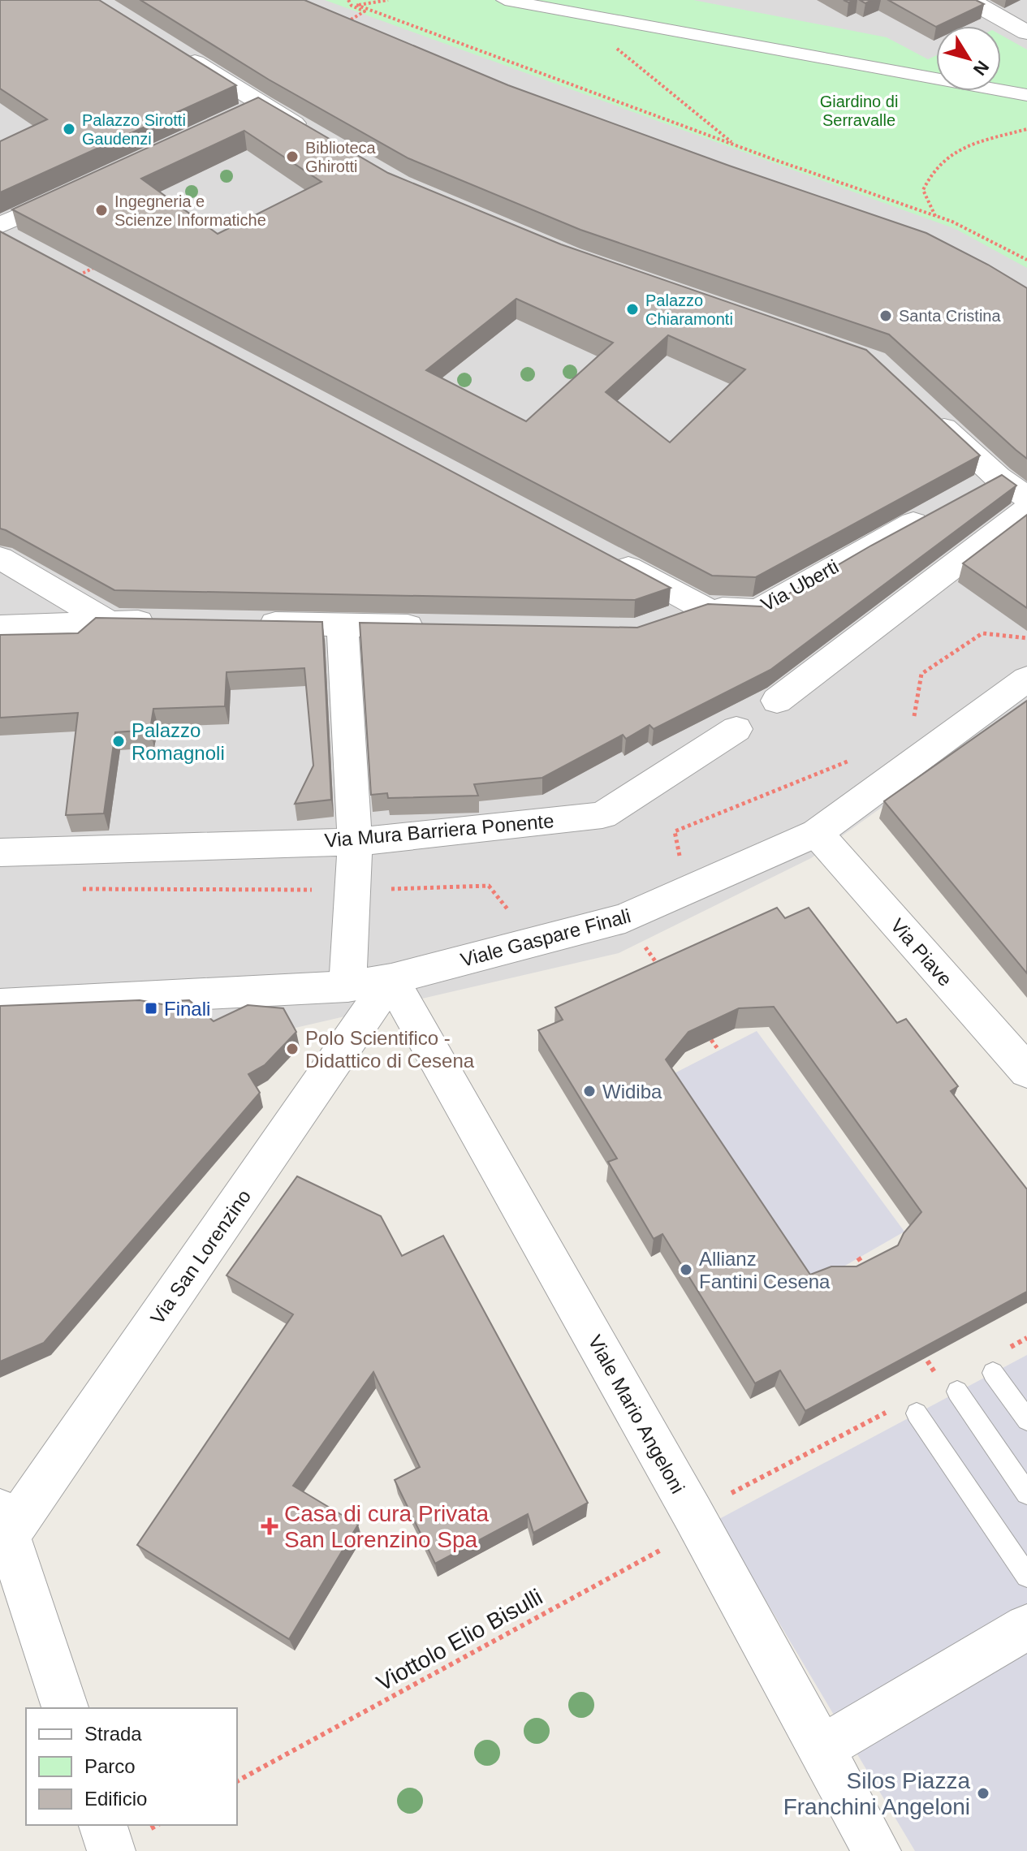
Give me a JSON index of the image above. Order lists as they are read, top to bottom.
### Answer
{
  "streets": {
    "street": [
      "Via Uberti",
      "Via Mura Barriera Ponente",
      "Viale Gaspare Finali",
      "Via Piave",
      "Via San Lorenzino",
      "Viale Mario Angeloni"
    ],
    "path": ["Viottolo Elio Bisulli"]
  },
  "crossings": [
    ["Viale Gaspare Finali", "Via Piave"],
    ["Viale Gaspare Finali", "Via San Lorenzino"],
    ["Viale Gaspare Finali", "Viale Mario Angeloni"],
    ["Via San Lorenzino", "Viale Mario Angeloni"],
    ["Viale Mario Angeloni", "Viottolo Elio Bisulli"]
  ],
  "parks": ["Giardino di Serravalle"],
  "places": {
    "other": [
      "Palazzo Sirotti Gaudenzi",
      "Biblioteca Ghirotti",
      "Ingegneria e Scienze Informatiche",
      "Palazzo Chiaramonti",
      "Santa Cristina",
      "Palazzo Romagnoli",
      "Polo Scientifico - Didattico di Cesena",
      "Widiba",
      "Allianz Fantini Cesena",
      "Silos Piazza Franchini Angeloni"
    ],
    "transit": ["Finali"],
    "health": ["Casa di cura Privata San Lorenzino Spa"]
  },
  "legend": ["Strada", "Parco", "Edificio"],
  "north": "bottom right"
}
